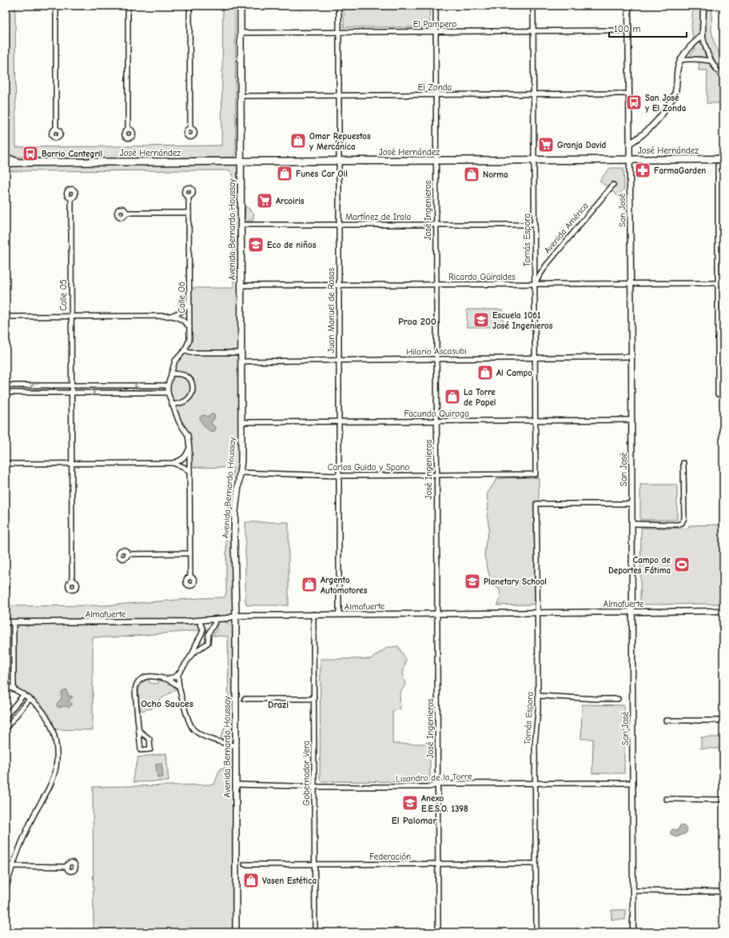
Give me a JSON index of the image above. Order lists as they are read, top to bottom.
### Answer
{
  "streets": {
    "main road": ["José Hernández", "Avenida Bernardo Houssay"],
    "street": [
      "El Pampero",
      "El Zonda",
      "José Ingenieros",
      "San José",
      "Martínez de Irala",
      "Avenida América",
      "Tomás Espora",
      "Ricardo Güiraldes",
      "Calle O5",
      "Calle O6",
      "Juan Manuel de Rosas",
      "Hilario Ascasubi",
      "Facundo Quiroga",
      "Carlos Guido y Spano",
      "Almafuerte",
      "Gobernador Vera",
      "Lisandro de la Torre",
      "Federación"
    ]
  },
  "crossings": [
    ["El Pampero", "José Ingenieros"],
    ["El Pampero", "San José"],
    ["El Pampero", "Avenida Bernardo Houssay"],
    ["El Pampero", "Tomás Espora"],
    ["El Pampero", "Juan Manuel de Rosas"],
    ["El Zonda", "José Ingenieros"],
    ["El Zonda", "San José"],
    ["El Zonda", "Avenida Bernardo Houssay"],
    ["El Zonda", "Tomás Espora"],
    ["El Zonda", "Juan Manuel de Rosas"],
    ["José Hernández", "José Ingenieros"],
    ["José Hernández", "San José"],
    ["José Hernández", "Avenida Bernardo Houssay"],
    ["José Hernández", "Tomás Espora"],
    ["José Hernández", "Juan Manuel de Rosas"],
    ["José Ingenieros", "Martínez de Irala"],
    ["José Ingenieros", "Ricardo Güiraldes"],
    ["José Ingenieros", "Hilario Ascasubi"],
    ["José Ingenieros", "Facundo Quiroga"],
    ["José Ingenieros", "Carlos Guido y Spano"],
    ["José Ingenieros", "Almafuerte"],
    ["José Ingenieros", "Lisandro de la Torre"],
    ["José Ingenieros", "Federación"],
    ["San José", "Tomás Espora"],
    ["San José", "Ricardo Güiraldes"],
    ["San José", "Hilario Ascasubi"],
    ["San José", "Facundo Quiroga"],
    ["San José", "Almafuerte"],
    ["San José", "Lisandro de la Torre"],
    ["Martínez de Irala", "Avenida Bernardo Houssay"],
    ["Martínez de Irala", "Tomás Espora"],
    ["Martínez de Irala", "Juan Manuel de Rosas"],
    ["Avenida América", "Tomás Espora"],
    ["Avenida América", "Ricardo Güiraldes"],
    ["Avenida Bernardo Houssay", "Ricardo Güiraldes"],
    ["Avenida Bernardo Houssay", "Hilario Ascasubi"],
    ["Avenida Bernardo Houssay", "Facundo Quiroga"],
    ["Avenida Bernardo Houssay", "Carlos Guido y Spano"],
    ["Avenida Bernardo Houssay", "Almafuerte"],
    ["Avenida Bernardo Houssay", "Lisandro de la Torre"],
    ["Tomás Espora", "Ricardo Güiraldes"],
    ["Tomás Espora", "Hilario Ascasubi"],
    ["Tomás Espora", "Facundo Quiroga"],
    ["Tomás Espora", "Carlos Guido y Spano"],
    ["Tomás Espora", "Almafuerte"],
    ["Tomás Espora", "Lisandro de la Torre"],
    ["Tomás Espora", "Federación"],
    ["Ricardo Güiraldes", "Juan Manuel de Rosas"],
    ["Juan Manuel de Rosas", "Hilario Ascasubi"],
    ["Juan Manuel de Rosas", "Facundo Quiroga"],
    ["Juan Manuel de Rosas", "Carlos Guido y Spano"],
    ["Juan Manuel de Rosas", "Almafuerte"],
    ["Almafuerte", "Gobernador Vera"],
    ["Gobernador Vera", "Lisandro de la Torre"],
    ["Gobernador Vera", "Federación"]
  ],
  "districts": [
    "Proa 200",
    "Ocho Sauces",
    "Drazi",
    "El Palomar"
  ],
  "places": {
    "bus stop": ["San José y El Zonda", "Barrio Cantegril"],
    "shop": [
      "Omar Repuestos y Mercánica",
      "Funes Car Oil",
      "Norma",
      "Al Campo",
      "La Torre de Papel",
      "Argento Automotores",
      "Vasen Estética"
    ],
    "supermarket": ["Granja David", "Arcoiris"],
    "pharmacy": ["FarmaGarden"],
    "school or university": [
      "Eco de niños",
      "Escuela 1061 José Ingenieros",
      "Planetary School",
      "Anexo E.E.S.O. 1398"
    ],
    "sports": ["Campo de Deportes Fátima"]
  },
  "scale_bar": "100 m"
}
